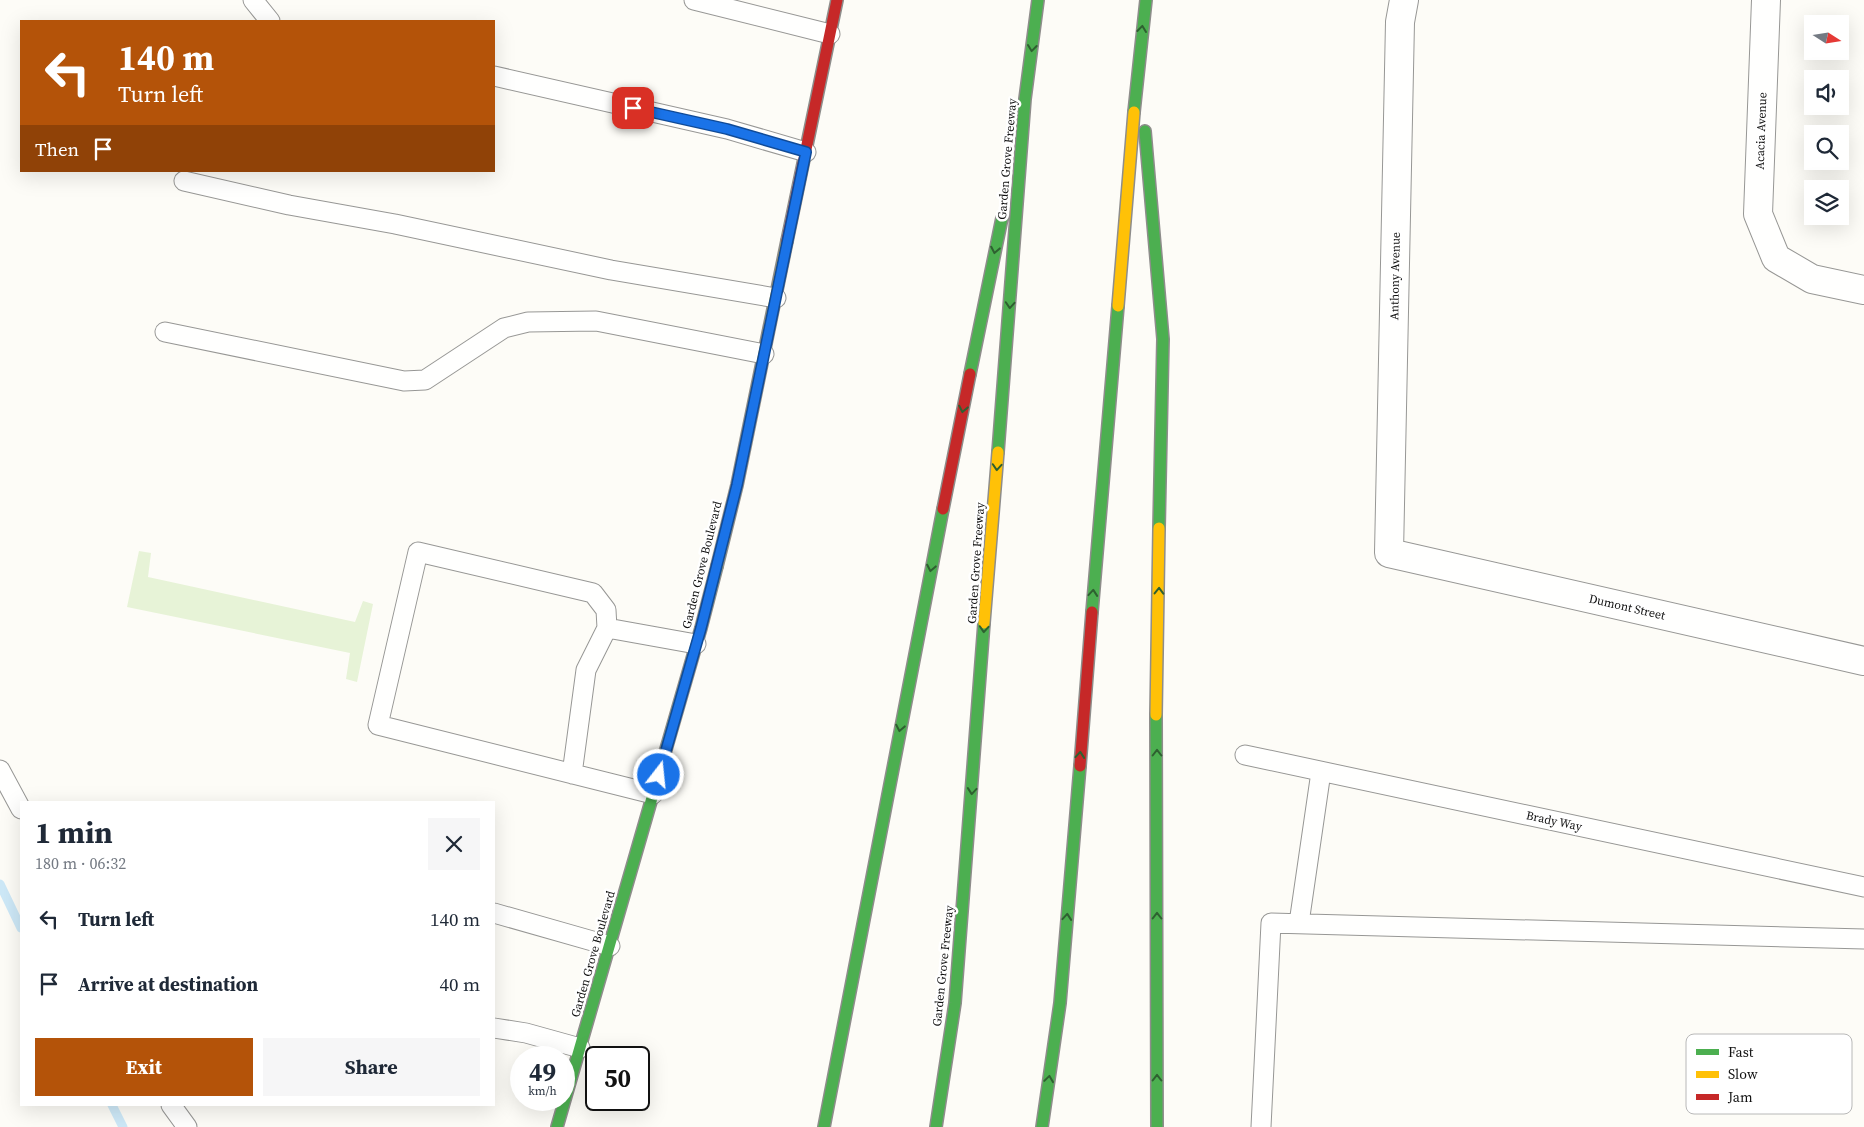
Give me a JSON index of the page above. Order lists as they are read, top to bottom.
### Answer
{
  "streets": {
    "main road": ["Garden Grove Freeway", "Garden Grove Boulevard"],
    "street": ["Acacia Avenue", "Anthony Avenue", "Dumont Street"],
    "lane": ["Brady Way"]
  },
  "crossings": [
    ["Anthony Avenue", "Dumont Street"]
  ],
  "legend": ["Fast", "Slow", "Jam"],
  "north": "right",
  "page": {
    "turn": ["140 m", "Turn left"],
    "then": "Then",
    "heading": ["1 min", "180 m · 06:32"],
    "list": [
      {
        "name": "Turn left",
        "value": "140 m"
      },
      {
        "name": "Arrive at destination",
        "value": "40 m"
      }
    ],
    "buttons": ["Exit", "Share"],
    "speed": "49 km/h",
    "limit": "50"
  }
}
